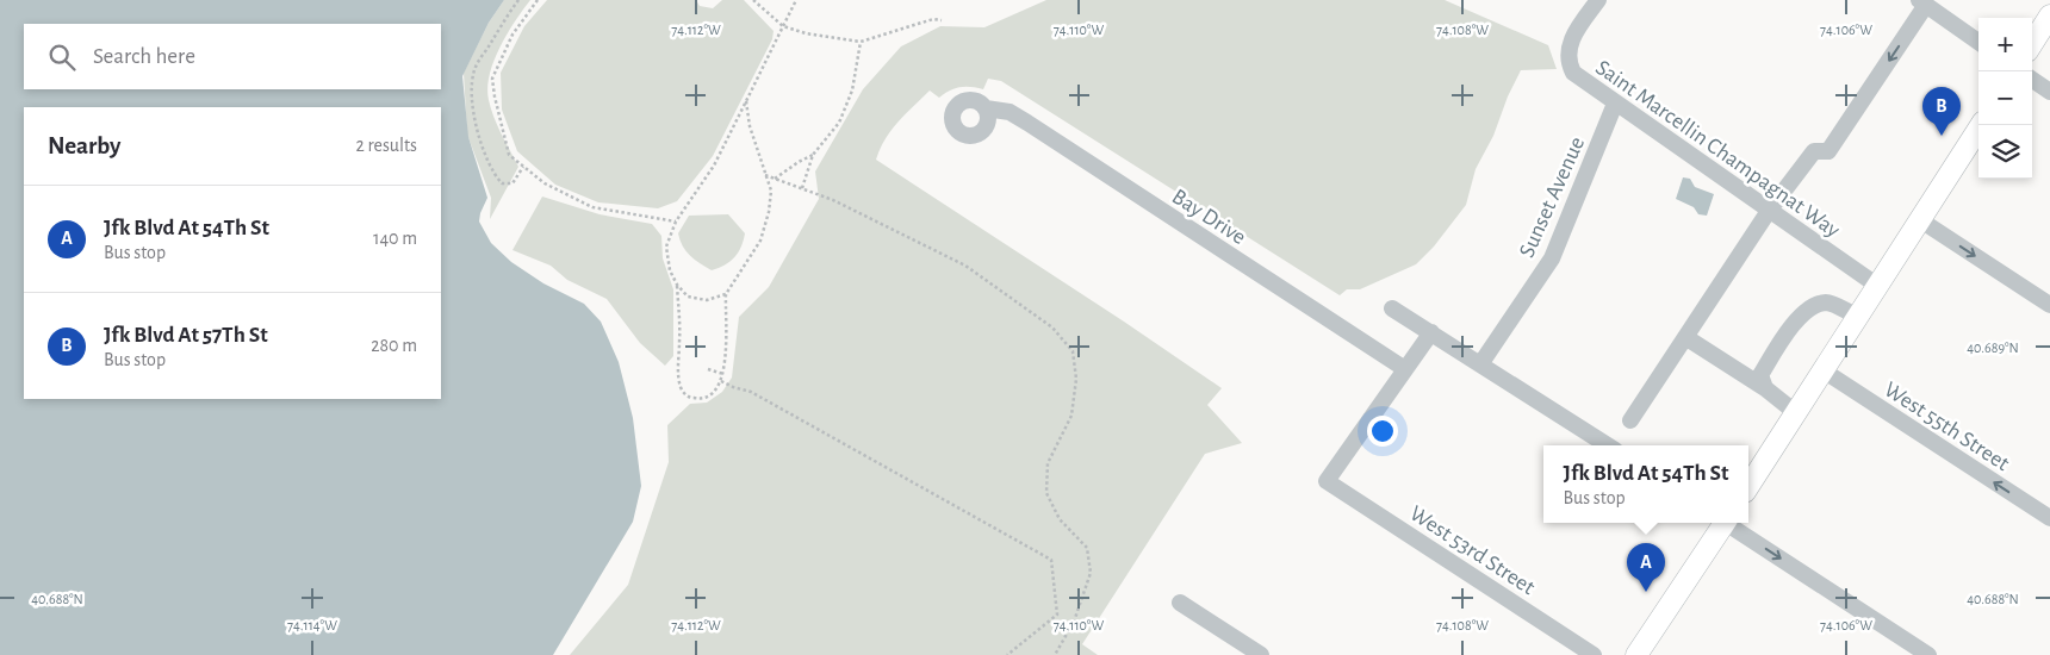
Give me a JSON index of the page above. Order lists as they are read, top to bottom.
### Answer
{
  "streets": {
    "street": [
      "Saint Marcellin Champagnat Way",
      "Sunset Avenue",
      "Bay Drive",
      "West 55th Street",
      "West 53rd Street"
    ]
  },
  "crossings": [
    ["Saint Marcellin Champagnat Way", "Sunset Avenue"],
    ["Bay Drive", "West 53rd Street"]
  ],
  "one_way": ["West 55th Street"],
  "page": {
    "map_buttons": ["+", "−"],
    "search": "Search here",
    "pins": ["B", "A"],
    "heading": ["Nearby", "2 results"],
    "list": [
      {
        "mark": "A",
        "name": "Jfk Blvd At 54Th St",
        "note": "Bus stop",
        "value": "140 m"
      },
      {
        "mark": "B",
        "name": "Jfk Blvd At 57Th St",
        "note": "Bus stop",
        "value": "280 m"
      }
    ],
    "popup": ["Jfk Blvd At 54Th St", "Bus stop"]
  },
  "coordinates": [
    "74.112°W",
    "74.110°W",
    "74.108°W",
    "74.106°W",
    "40.689°N",
    "40.688°N",
    "74.114°W"
  ]
}
